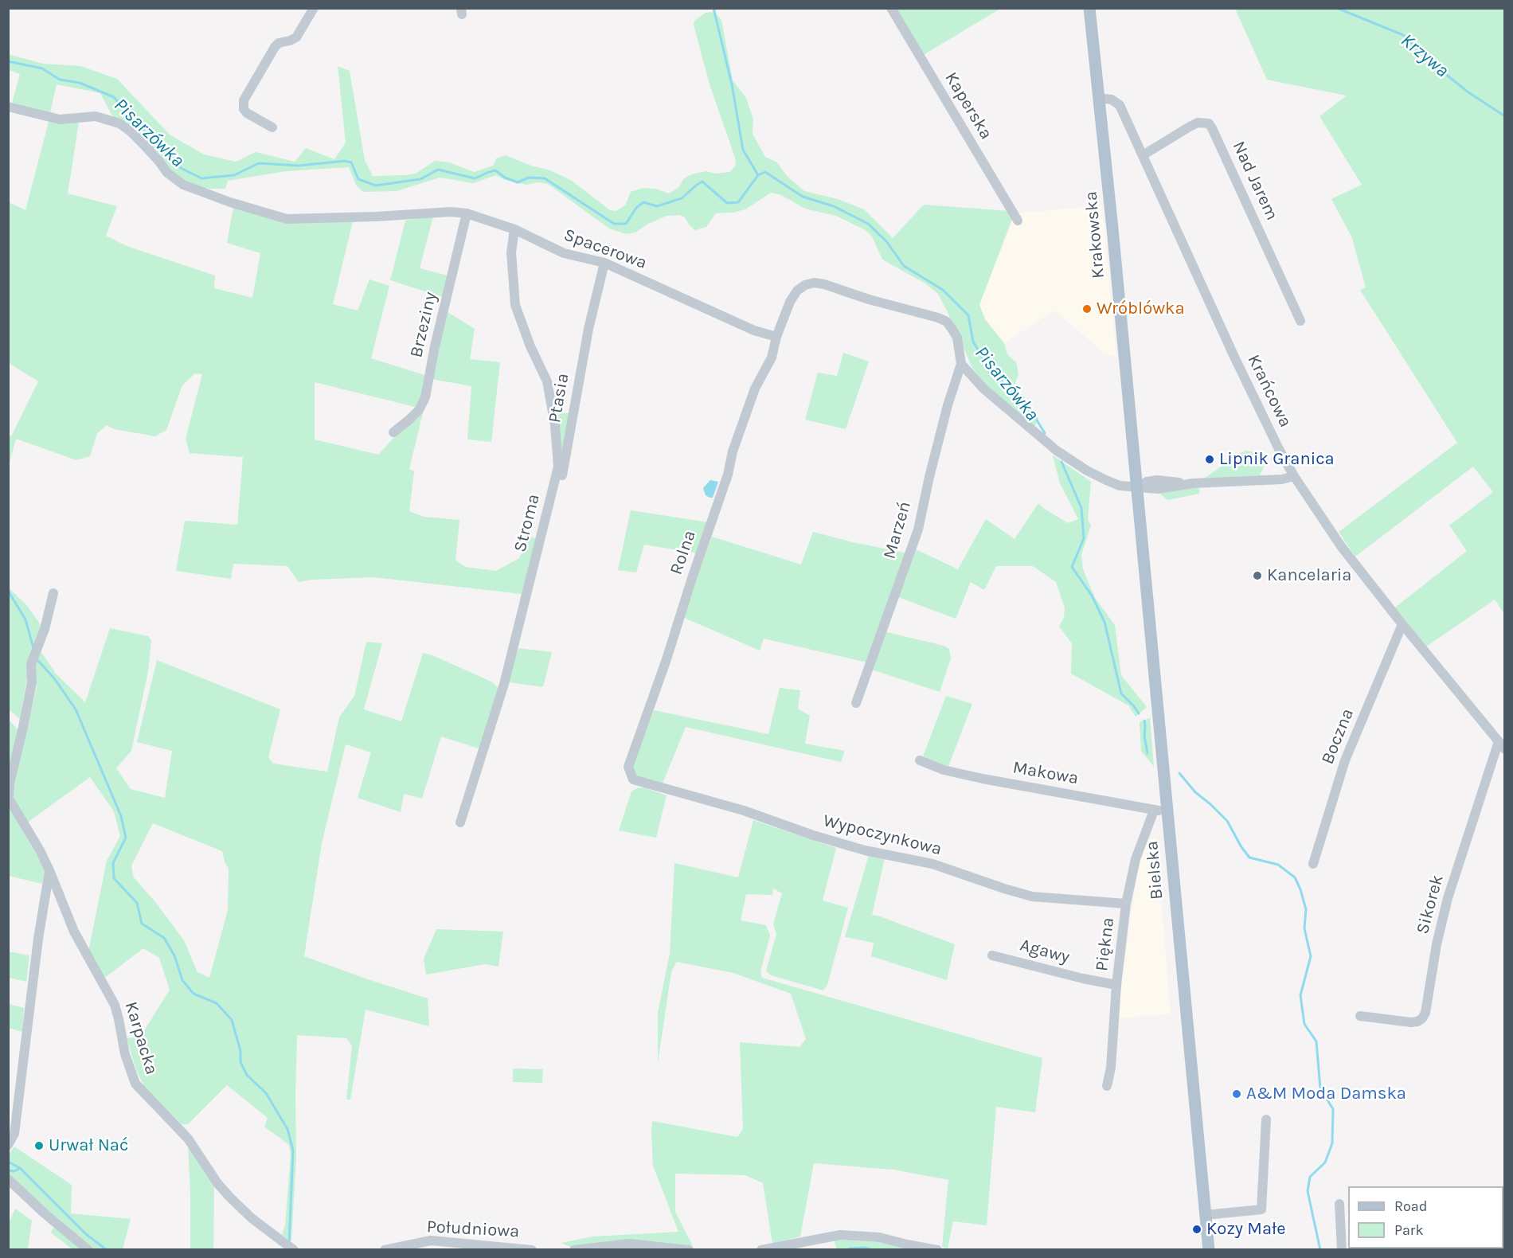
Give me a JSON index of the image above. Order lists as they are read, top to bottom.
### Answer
{
  "streets": {
    "main road": ["Krakowska", "Bielska"],
    "street": [
      "Kaperska",
      "Nad Jarem",
      "Spacerowa",
      "Brzeziny",
      "Krańcowa",
      "Ptasia",
      "Stroma",
      "Marzeń",
      "Rolna",
      "Boczna",
      "Makowa",
      "Wypoczynkowa",
      "Sikorek",
      "Piękna",
      "Agawy",
      "Karpacka",
      "Południowa"
    ]
  },
  "crossings": [
    ["Nad Jarem", "Krańcowa"],
    ["Krakowska", "Krańcowa"],
    ["Krakowska", "Bielska"],
    ["Spacerowa", "Brzeziny"],
    ["Spacerowa", "Ptasia"],
    ["Spacerowa", "Stroma"],
    ["Spacerowa", "Rolna"],
    ["Krańcowa", "Boczna"],
    ["Krańcowa", "Sikorek"],
    ["Rolna", "Wypoczynkowa"],
    ["Makowa", "Bielska"],
    ["Makowa", "Piękna"],
    ["Wypoczynkowa", "Piękna"],
    ["Piękna", "Agawy"]
  ],
  "water": ["Krzywa", "Pisarzówka"],
  "places": [
    "Wróblówka",
    "Lipnik Granica",
    "Kancelaria",
    "A&M Moda Damska",
    "Urwał Nać",
    "Kozy Małe"
  ],
  "legend": ["Road", "Park"]
}
